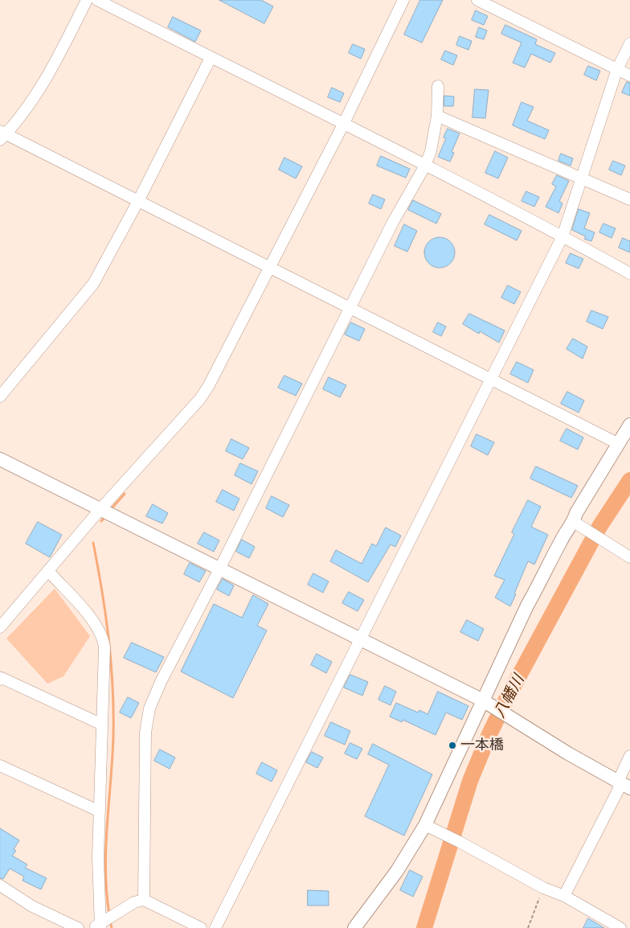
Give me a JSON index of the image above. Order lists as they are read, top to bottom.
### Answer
{
  "water": ["八幡川"],
  "places": ["一本橋"]
}
